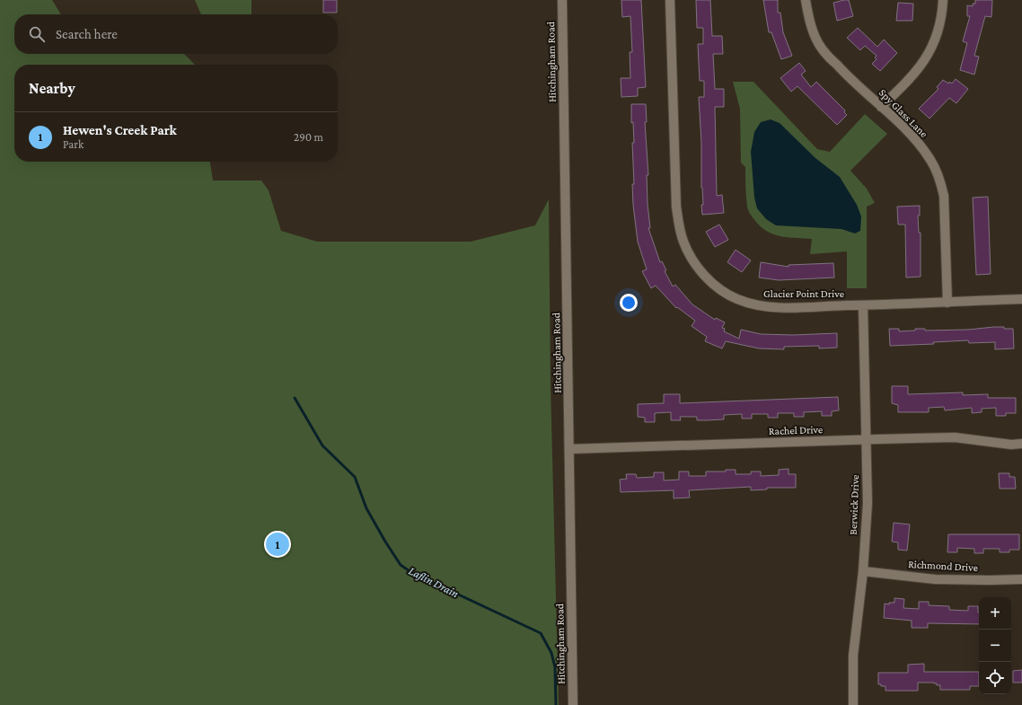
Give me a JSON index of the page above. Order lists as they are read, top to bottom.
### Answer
{
  "streets": {
    "street": [
      "Hitchingham Road",
      "Spy Glass Lane",
      "Glacier Point Drive",
      "Rachel Drive",
      "Berwick Drive",
      "Richmond Drive"
    ]
  },
  "crossings": [
    ["Hitchingham Road", "Rachel Drive"],
    ["Spy Glass Lane", "Glacier Point Drive"],
    ["Glacier Point Drive", "Berwick Drive"],
    ["Rachel Drive", "Berwick Drive"],
    ["Berwick Drive", "Richmond Drive"]
  ],
  "water": ["Laflin Drain"],
  "page": {
    "search": "Search here",
    "heading": "Nearby",
    "list": [
      {
        "mark": "1",
        "name": "Hewen's Creek Park",
        "note": "Park",
        "value": "290 m"
      }
    ],
    "pins": "1",
    "map_buttons": ["+", "−"]
  }
}
